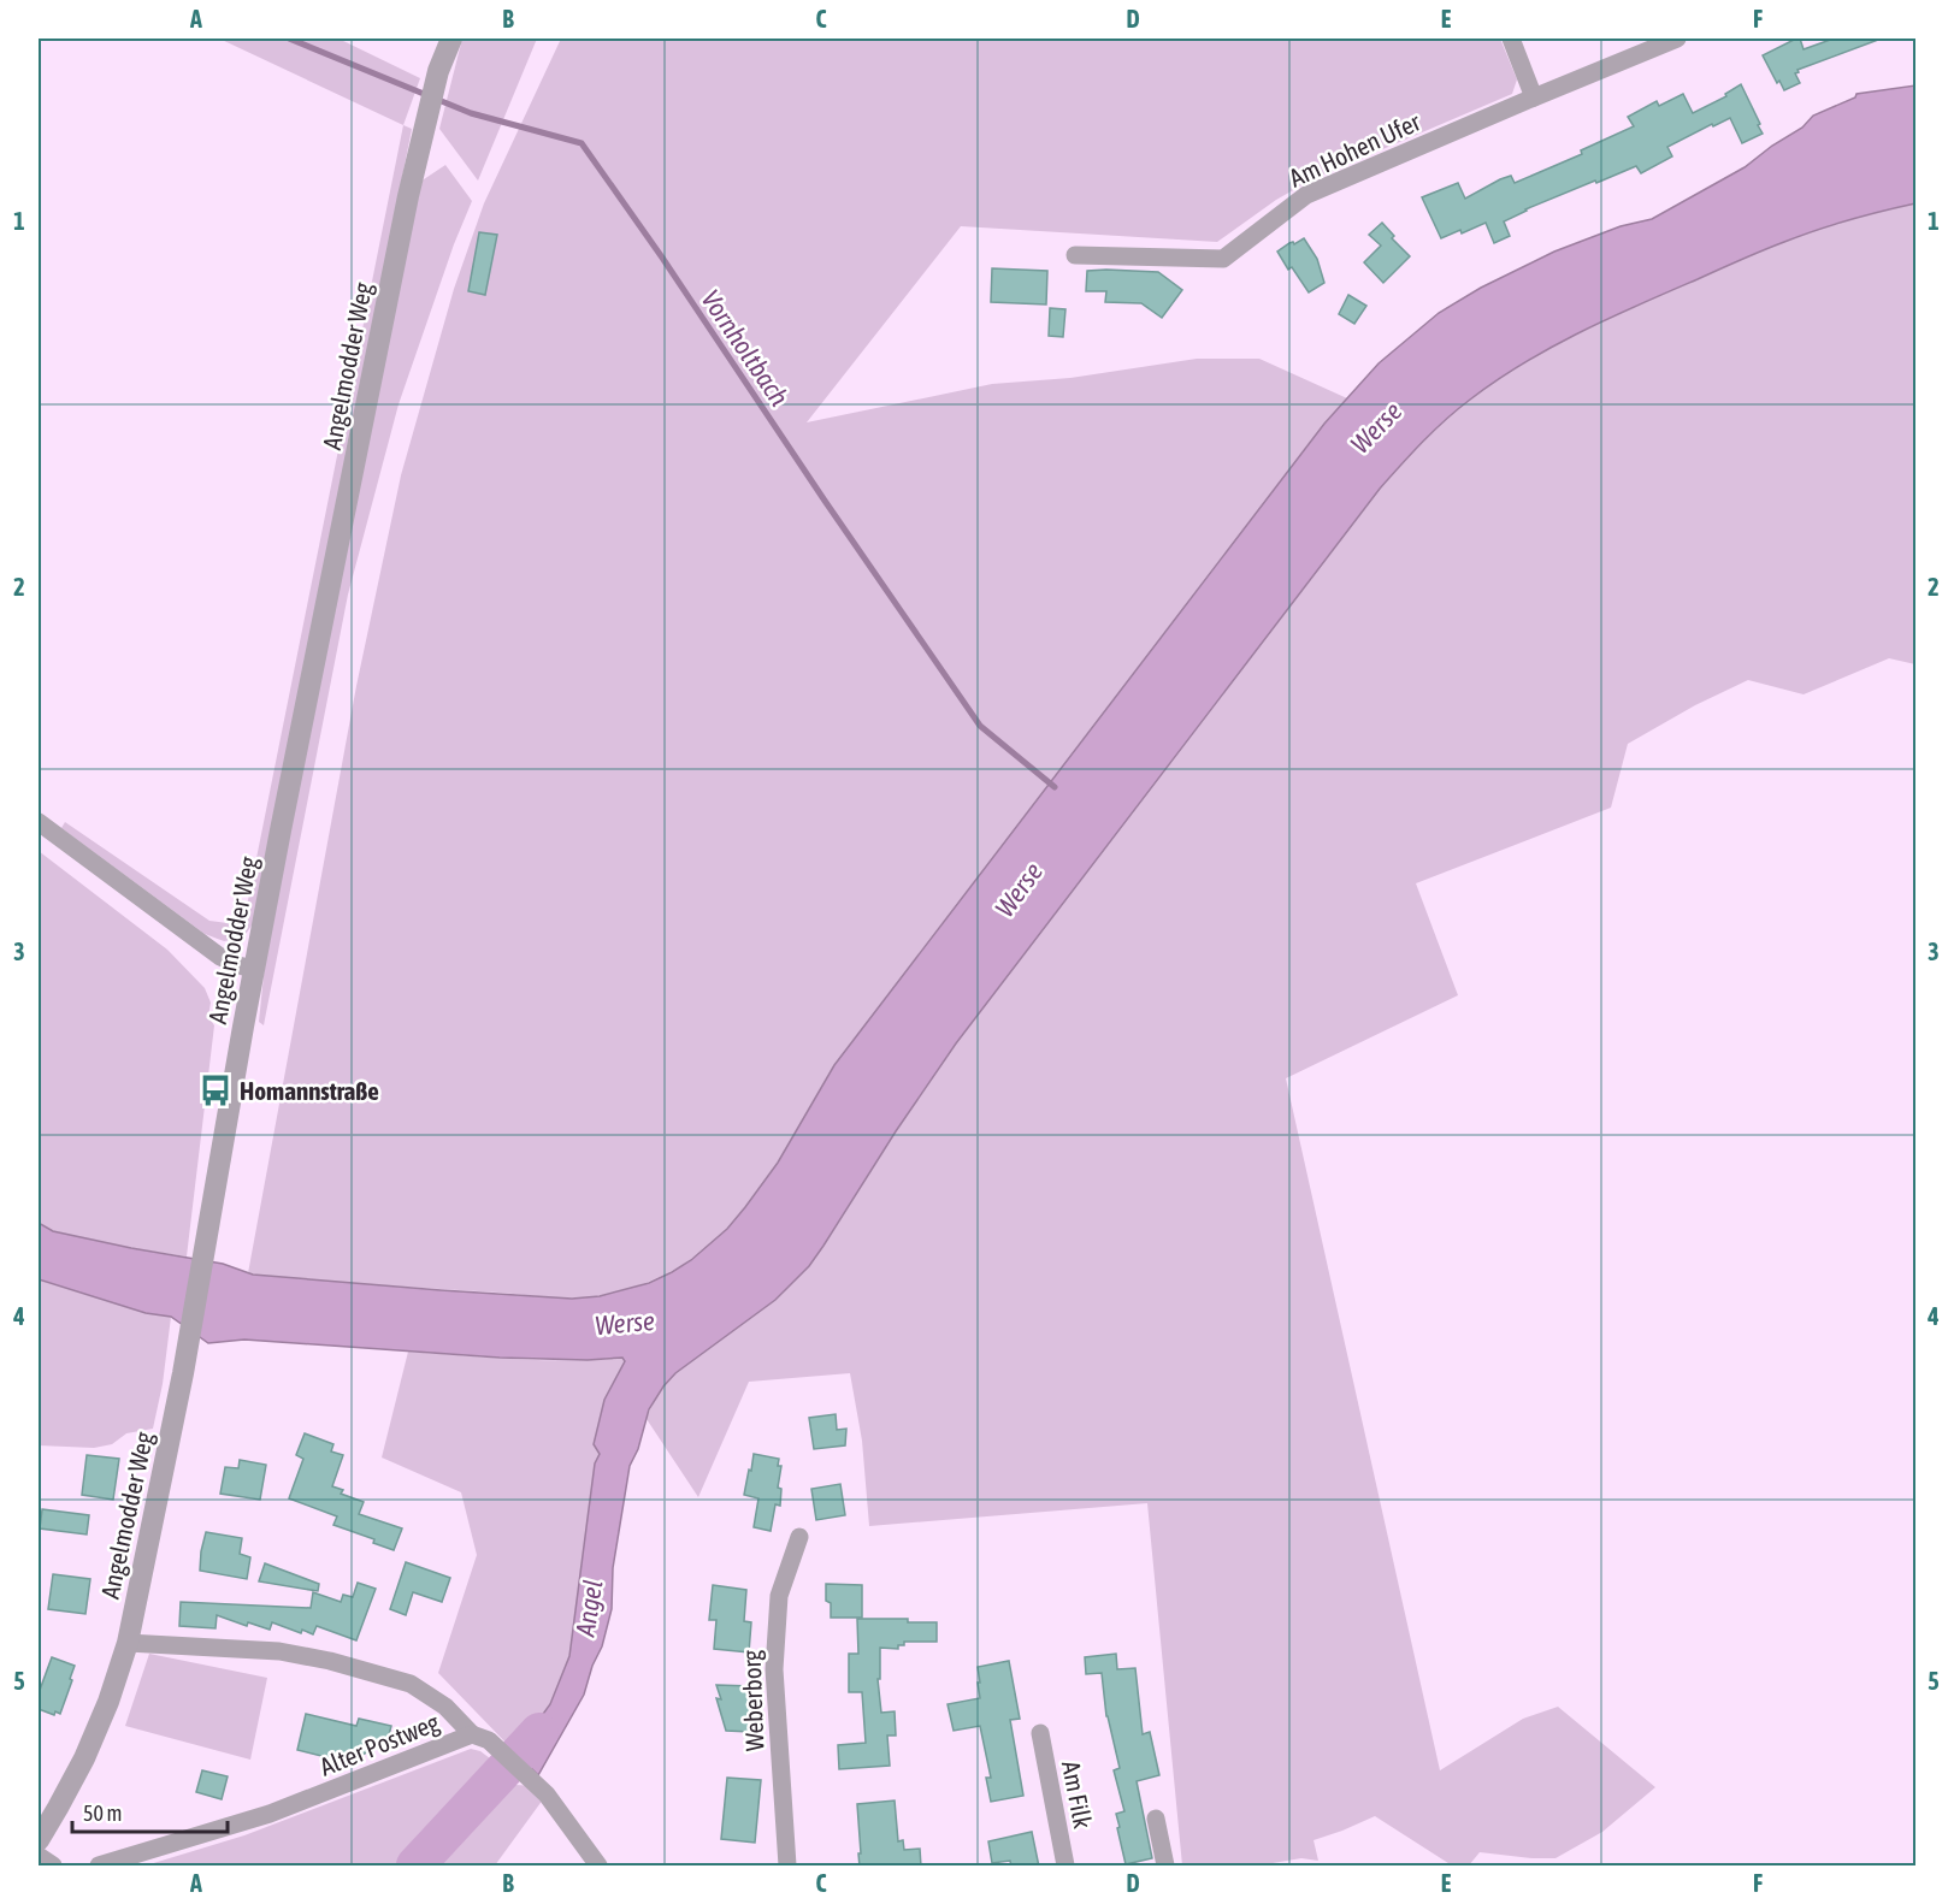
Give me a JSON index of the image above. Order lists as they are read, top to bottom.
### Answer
{
  "streets": {
    "street": [
      "Am Hohen Ufer",
      "Angelmodder Weg",
      "Weberborg",
      "Alter Postweg",
      "Am Filk"
    ]
  },
  "crossings": [
    ["Angelmodder Weg", "Alter Postweg"]
  ],
  "water": ["Vornholtbach", "Werse", "Angel"],
  "places": {
    "bus stop": ["Homannstraße"]
  },
  "scale_bar": "50 m",
  "grid": {
    "columns": [
      "A",
      "B",
      "C",
      "D",
      "E",
      "F"
    ],
    "rows": [
      "1",
      "2",
      "3",
      "4",
      "5"
    ]
  }
}
